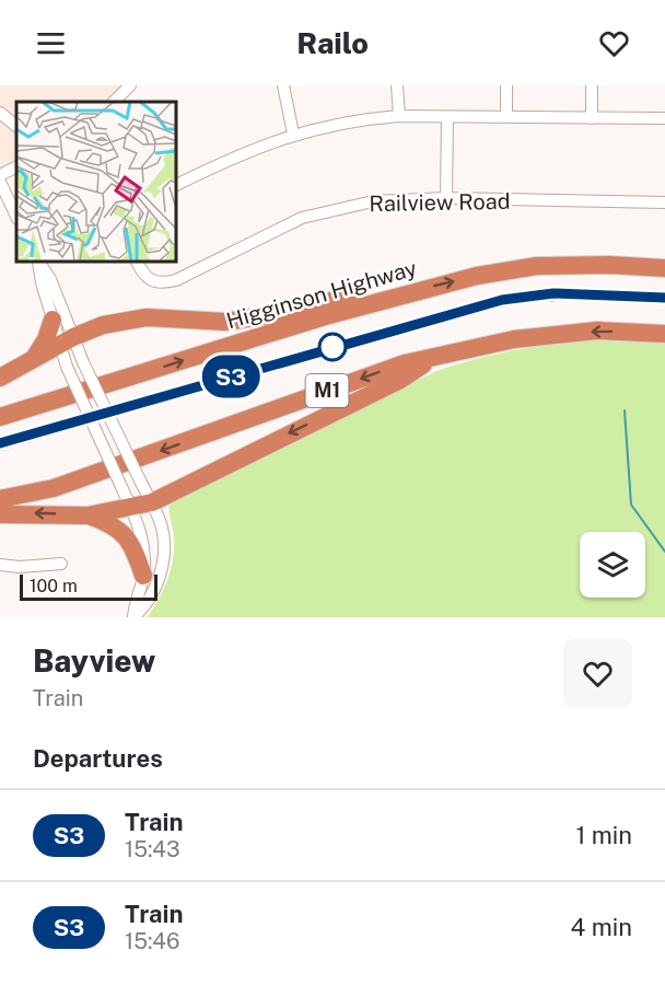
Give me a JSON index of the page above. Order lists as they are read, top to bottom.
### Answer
{
  "streets": {
    "highway": ["Higginson Highway", "M1"],
    "street": ["Railview Road"]
  },
  "scale_bar": "100 m",
  "page": {
    "header": "Railo",
    "on_map": "S3",
    "scale": "100 m",
    "heading": [
      ["Bayview", "Train"],
      "Departures"
    ],
    "list": [
      {
        "mark": "S3",
        "name": "Train",
        "note": "15:43",
        "value": "1 min"
      },
      {
        "mark": "S3",
        "name": "Train",
        "note": "15:46",
        "value": "4 min"
      }
    ]
  }
}
